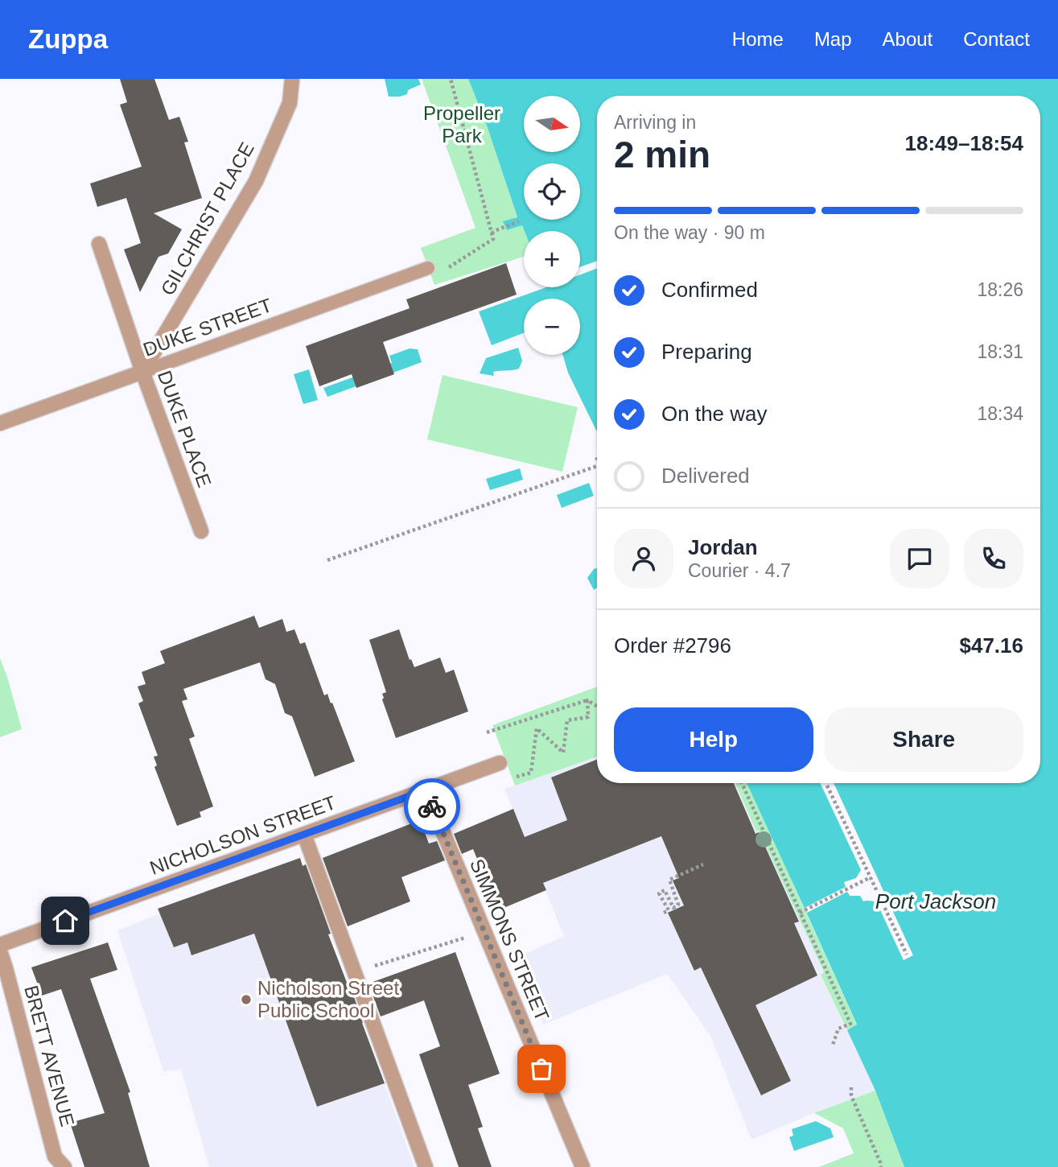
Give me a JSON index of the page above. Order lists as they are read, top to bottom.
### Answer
{
  "streets": {
    "street": [
      "GILCHRIST PLACE",
      "DUKE STREET",
      "DUKE PLACE",
      "NICHOLSON STREET",
      "SIMMONS STREET",
      "BRETT AVENUE"
    ]
  },
  "crossings": [
    ["GILCHRIST PLACE", "DUKE STREET"],
    ["GILCHRIST PLACE", "DUKE PLACE"],
    ["DUKE STREET", "DUKE PLACE"],
    ["NICHOLSON STREET", "SIMMONS STREET"]
  ],
  "water": ["Port Jackson"],
  "parks": ["Propeller Park"],
  "places": ["Nicholson Street Public School"],
  "north": "right",
  "page": {
    "header": "Zuppa",
    "nav": [
      "Home",
      "Map",
      "About",
      "Contact"
    ],
    "map_buttons": ["+", "−"],
    "heading": ["2 min", "Arriving in", "18:49–18:54"],
    "panel": [
      "Jordan",
      "Courier · 4.7",
      "Order #2796",
      "$47.16"
    ],
    "bar": "On the way · 90 m",
    "list": [
      ["Confirmed", "18:26"],
      ["Preparing", "18:31"],
      ["On the way", "18:34"],
      "Delivered"
    ],
    "buttons": ["Help", "Share"]
  }
}
